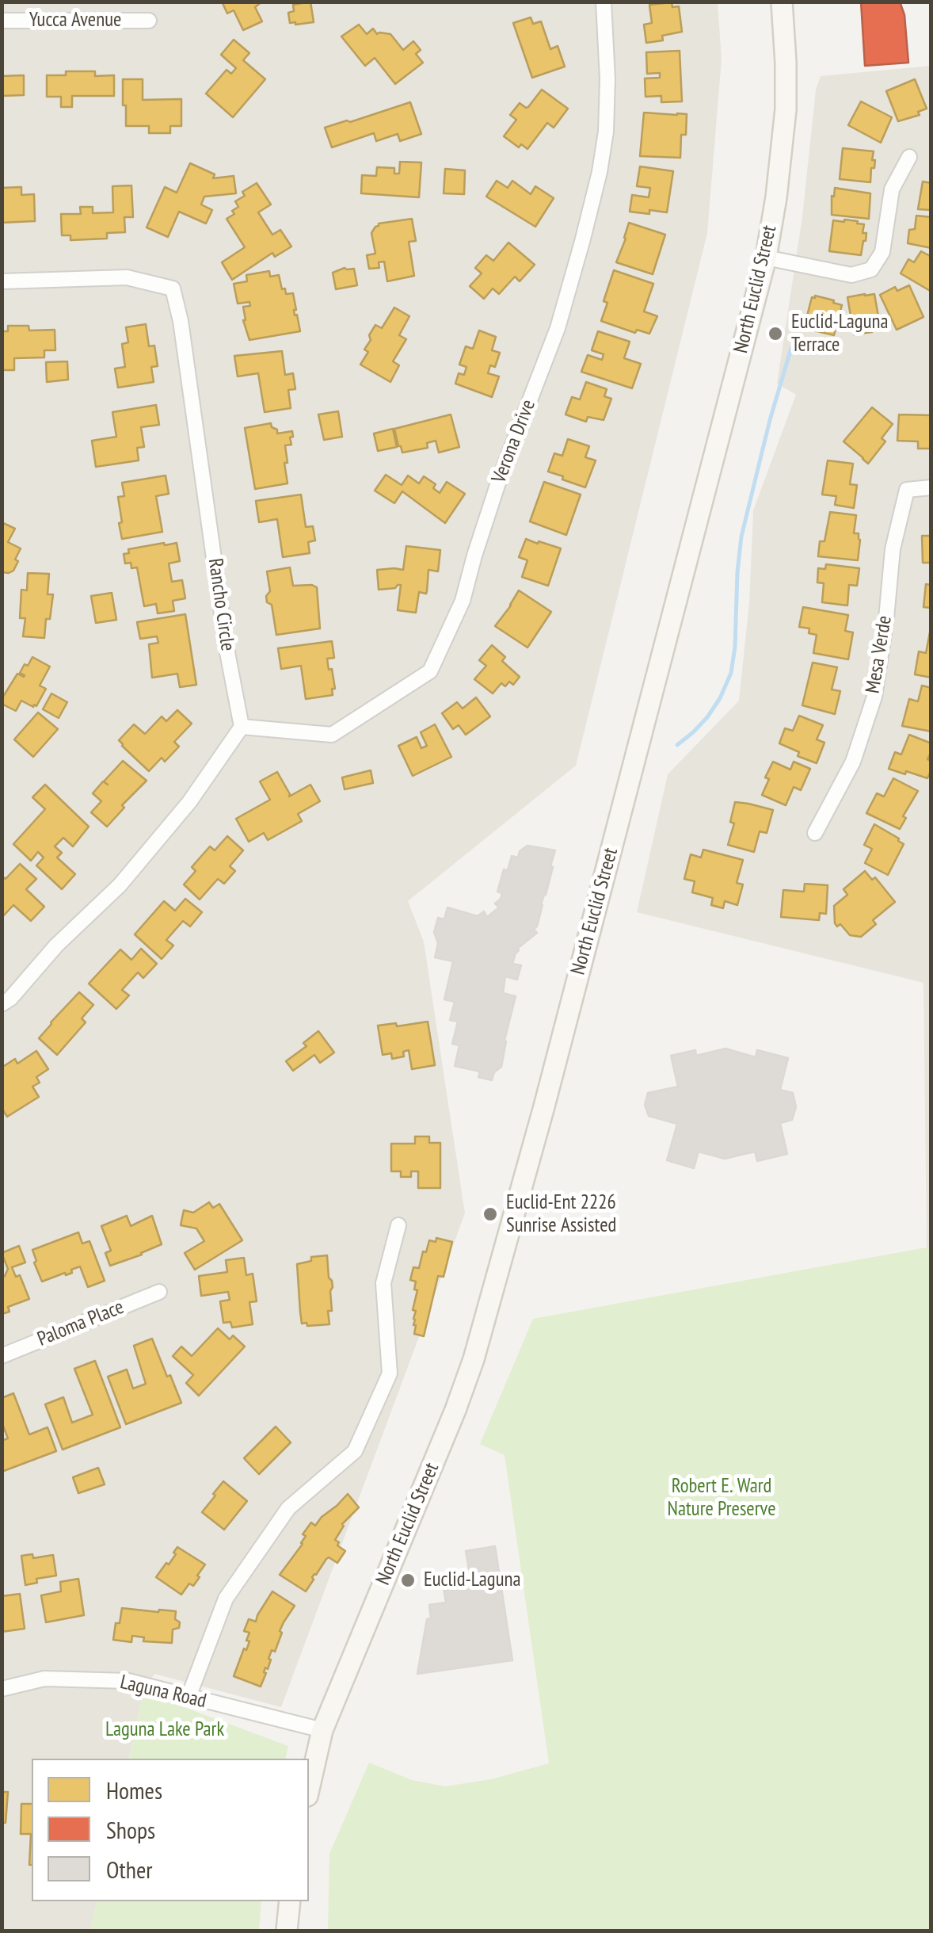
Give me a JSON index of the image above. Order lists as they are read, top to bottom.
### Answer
{
  "streets": {
    "main road": ["North Euclid Street"],
    "street": [
      "Yucca Avenue",
      "Verona Drive",
      "Rancho Circle",
      "Mesa Verde",
      "Paloma Place",
      "Laguna Road"
    ]
  },
  "crossings": [
    ["North Euclid Street", "Laguna Road"],
    ["Verona Drive", "Rancho Circle"]
  ],
  "parks": ["Robert E. Ward Nature Preserve", "Laguna Lake Park"],
  "places": ["Euclid-Laguna Terrace", "Euclid-Ent 2226 Sunrise Assisted", "Euclid-Laguna"],
  "legend": ["Homes", "Shops", "Other"]
}
